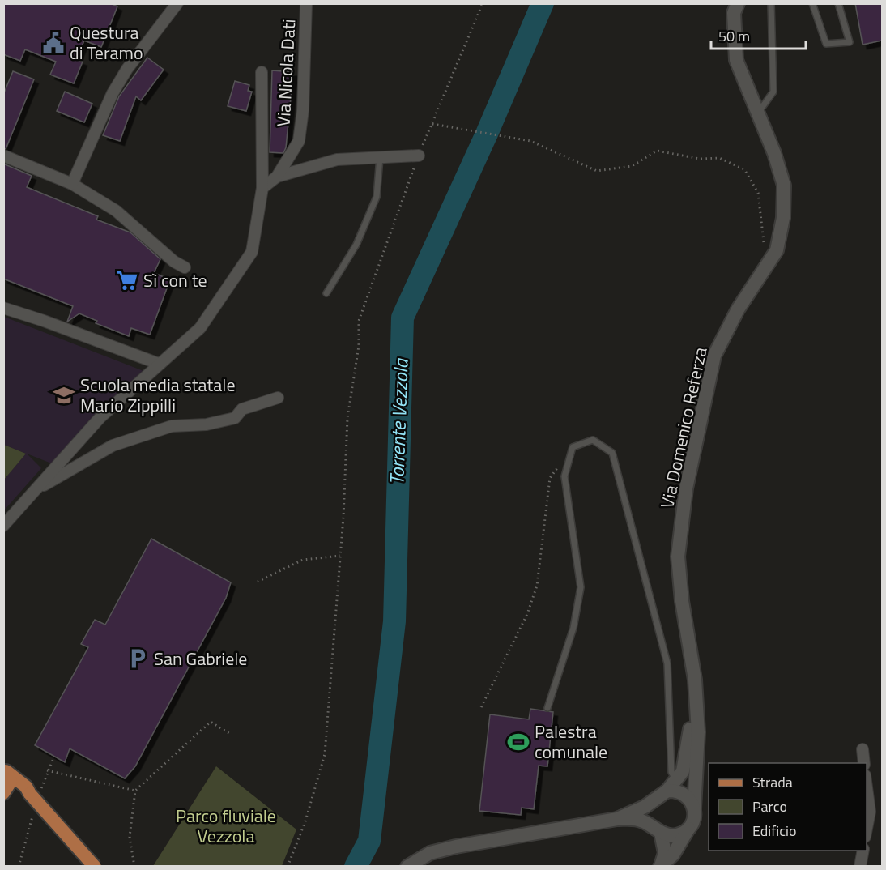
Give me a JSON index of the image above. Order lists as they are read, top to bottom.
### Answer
{
  "streets": {
    "street": ["Via Nicola Dati", "Via Domenico Referza"]
  },
  "water": ["Torrente Vezzola"],
  "parks": ["Parco fluviale Vezzola"],
  "places": {
    "public building": ["Questura di Teramo"],
    "supermarket": ["Sì con te"],
    "school or university": ["Scuola media statale Mario Zippilli"],
    "parking": ["San Gabriele"],
    "sports": ["Palestra comunale"]
  },
  "legend": ["Strada", "Parco", "Edificio"],
  "scale_bar": "50 m"
}
